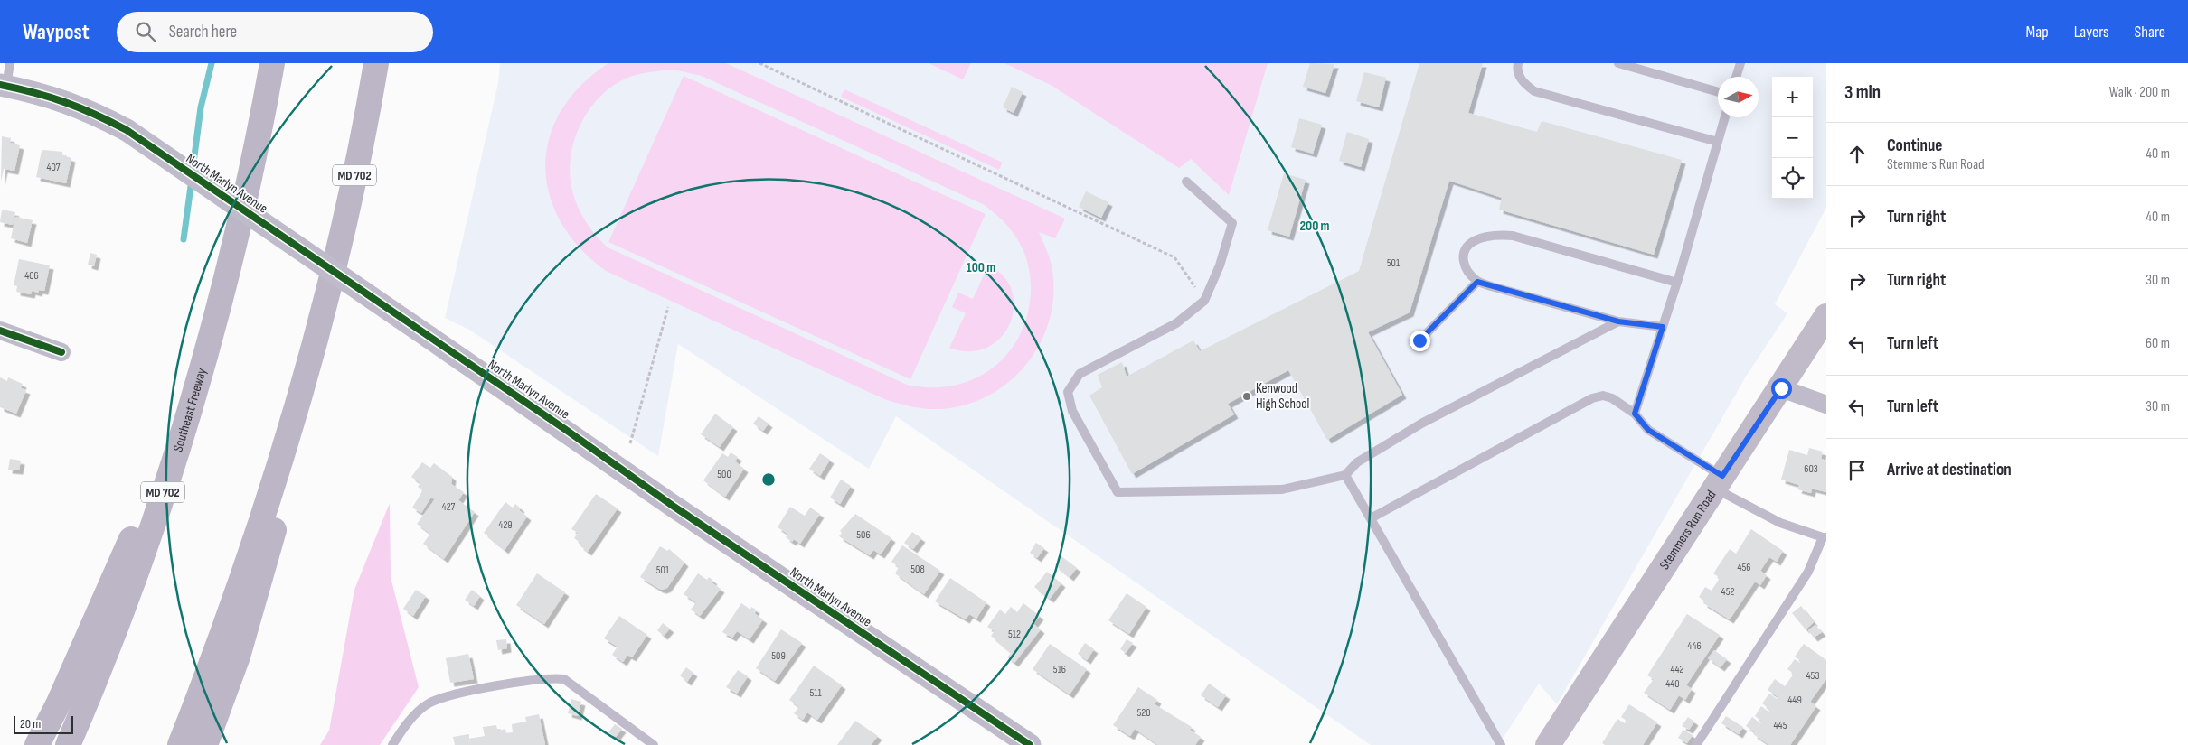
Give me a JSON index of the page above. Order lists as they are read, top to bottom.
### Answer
{
  "streets": {
    "highway": ["MD 702", "Southeast Freeway"],
    "main road": ["Stemmers Run Road"],
    "street": ["North Marlyn Avenue"]
  },
  "places": ["Kenwood High School"],
  "house_numbers": [
    "407",
    "501",
    "406",
    "603",
    "500",
    "427",
    "429",
    "506",
    "456",
    "508",
    "501",
    "452",
    "512",
    "446",
    "509",
    "516",
    "442",
    "453",
    "440",
    "511",
    "449",
    "520",
    "445"
  ],
  "scale_bar": "20 m",
  "north": "right",
  "page": {
    "header": "Waypost",
    "search": "Search here",
    "nav": ["Map", "Layers", "Share"],
    "heading": ["3 min", "Walk · 200 m"],
    "map_buttons": ["+", "−"],
    "list": [
      ["Continue", "Stemmers Run Road", "40 m"],
      ["Turn right", "40 m"],
      ["Turn right", "30 m"],
      ["Turn left", "60 m"],
      ["Turn left", "30 m"],
      "Arrive at destination"
    ],
    "scale": "20 m"
  },
  "rings": ["200 m", "100 m"]
}
